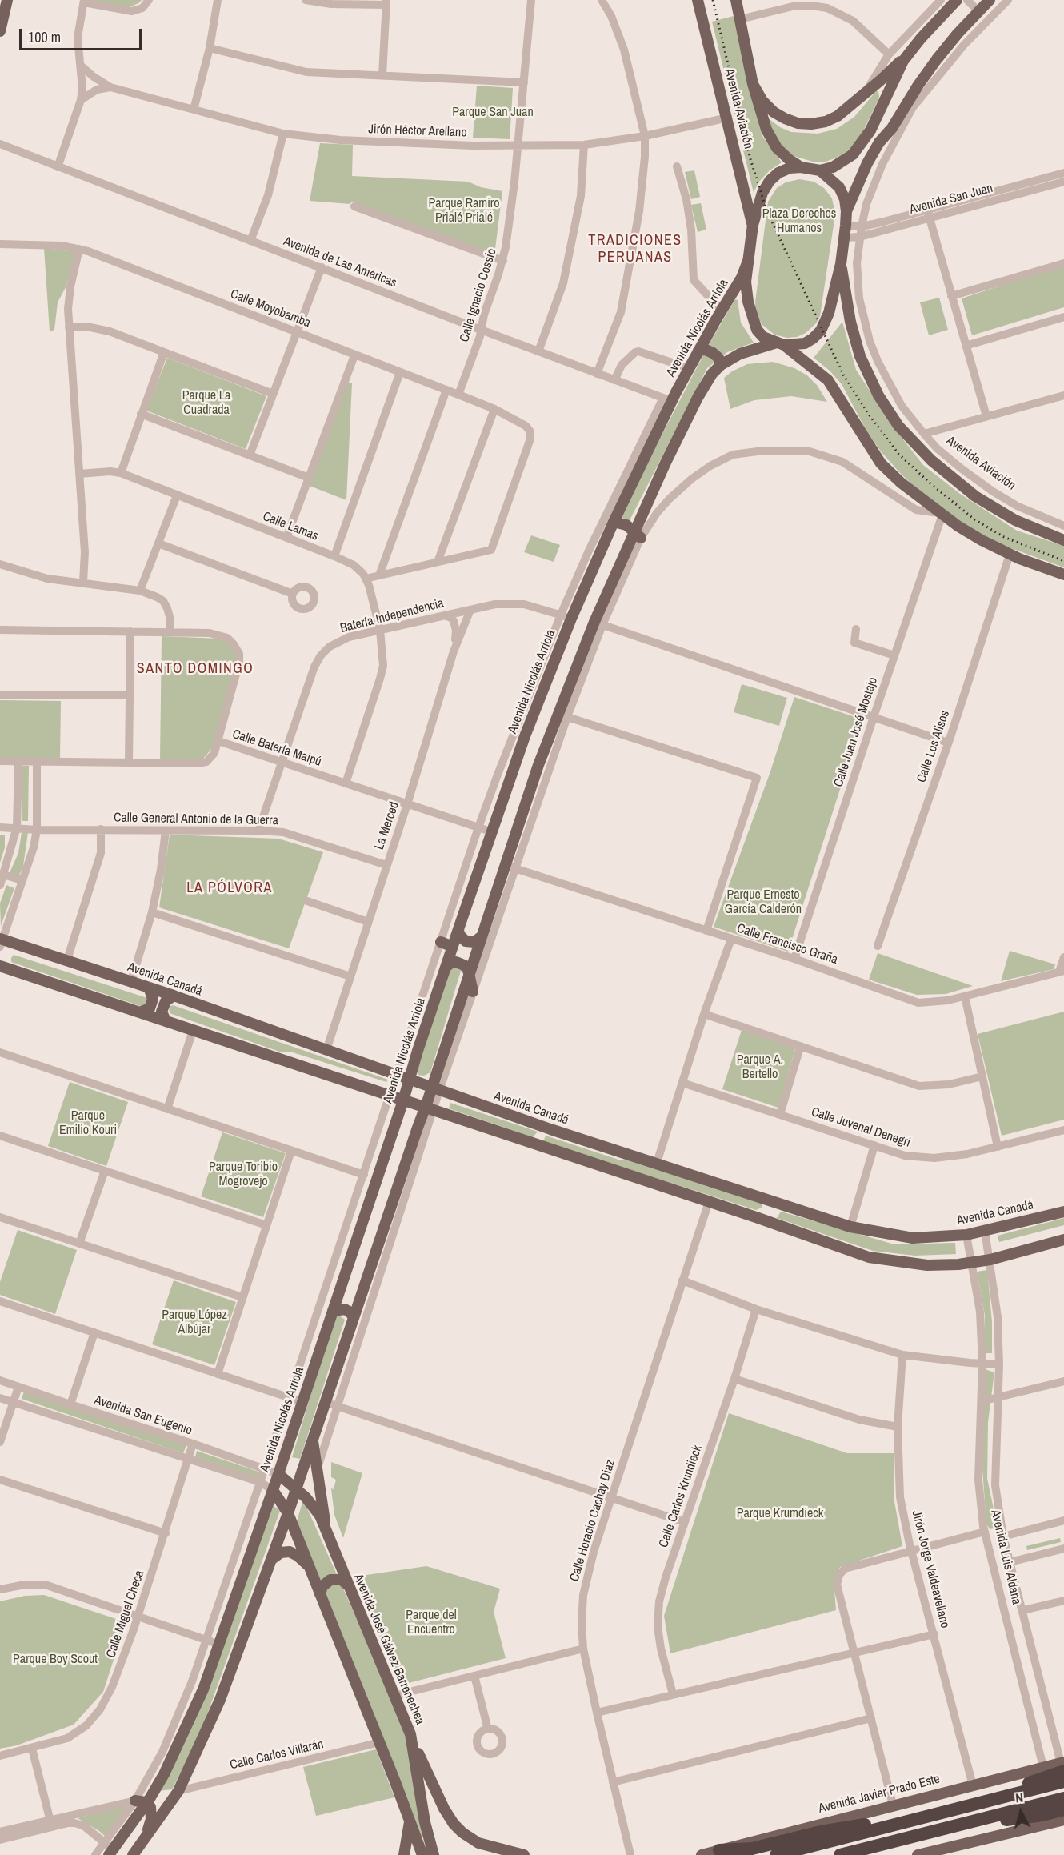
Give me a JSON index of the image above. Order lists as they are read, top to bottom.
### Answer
{
  "streets": {
    "main road": [
      "Avenida Aviación",
      "Avenida Nicolás Arriola",
      "Avenida Canadá",
      "Avenida José Gálvez Barrenechea",
      "Avenida Javier Prado Este"
    ],
    "street": [
      "Jirón Héctor Arellano",
      "Avenida San Juan",
      "Avenida de Las Américas",
      "Calle Ignacio Cossío",
      "Calle Moyobamba",
      "Calle Lamas",
      "Batería Independencia",
      "Calle Juan José Mostajo",
      "Calle Los Alisos",
      "Calle Batería Maipú",
      "Calle General Antonio de la Guerra",
      "La Merced",
      "Calle Francisco Graña",
      "Calle Juvenal Denegri",
      "Avenida San Eugenio",
      "Calle Carlos Krundieck",
      "Calle Horacio Cachay Diaz",
      "Avenida Luis Aldana",
      "Jirón Jorge Valdeavellano",
      "Calle Miguel Checa",
      "Calle Carlos Villarán"
    ]
  },
  "crossings": [
    ["Avenida Aviación", "Jirón Héctor Arellano"],
    ["Avenida Aviación", "Avenida San Juan"],
    ["Jirón Héctor Arellano", "Calle Ignacio Cossío"],
    ["Avenida de Las Américas", "Calle Ignacio Cossío"],
    ["Avenida de Las Américas", "Avenida Nicolás Arriola"],
    ["Calle Ignacio Cossío", "Calle Moyobamba"],
    ["Avenida Nicolás Arriola", "Batería Independencia"],
    ["Avenida Nicolás Arriola", "Calle Batería Maipú"],
    ["Avenida Nicolás Arriola", "Avenida Canadá"],
    ["Avenida Nicolás Arriola", "Avenida San Eugenio"],
    ["Avenida Nicolás Arriola", "Avenida José Gálvez Barrenechea"],
    ["Batería Independencia", "Calle Batería Maipú"],
    ["Batería Independencia", "Calle General Antonio de la Guerra"],
    ["Batería Independencia", "La Merced"],
    ["Calle Juan José Mostajo", "Calle Francisco Graña"],
    ["Calle Batería Maipú", "La Merced"],
    ["Calle General Antonio de la Guerra", "La Merced"],
    ["La Merced", "Avenida Canadá"],
    ["Avenida Canadá", "Avenida Luis Aldana"],
    ["Avenida San Eugenio", "Calle Miguel Checa"],
    ["Avenida San Eugenio", "Avenida José Gálvez Barrenechea"],
    ["Avenida Luis Aldana", "Avenida Javier Prado Este"],
    ["Jirón Jorge Valdeavellano", "Avenida Javier Prado Este"]
  ],
  "districts": ["TRADICIONES PERUANAS", "SANTO DOMINGO", "LA PÓLVORA"],
  "parks": [
    "Parque San Juan",
    "Parque Ramiro Prialé Prialé",
    "Plaza Derechos Humanos",
    "Parque La Cuadrada",
    "Parque Ernesto García Calderón",
    "Parque A. Bertello",
    "Parque Emilio Kouri",
    "Parque Toribio Mogrovejo",
    "Parque López Albújar",
    "Parque Krumdieck",
    "Parque del Encuentro",
    "Parque Boy Scout"
  ],
  "scale_bar": "100 m",
  "north": "top"
}
